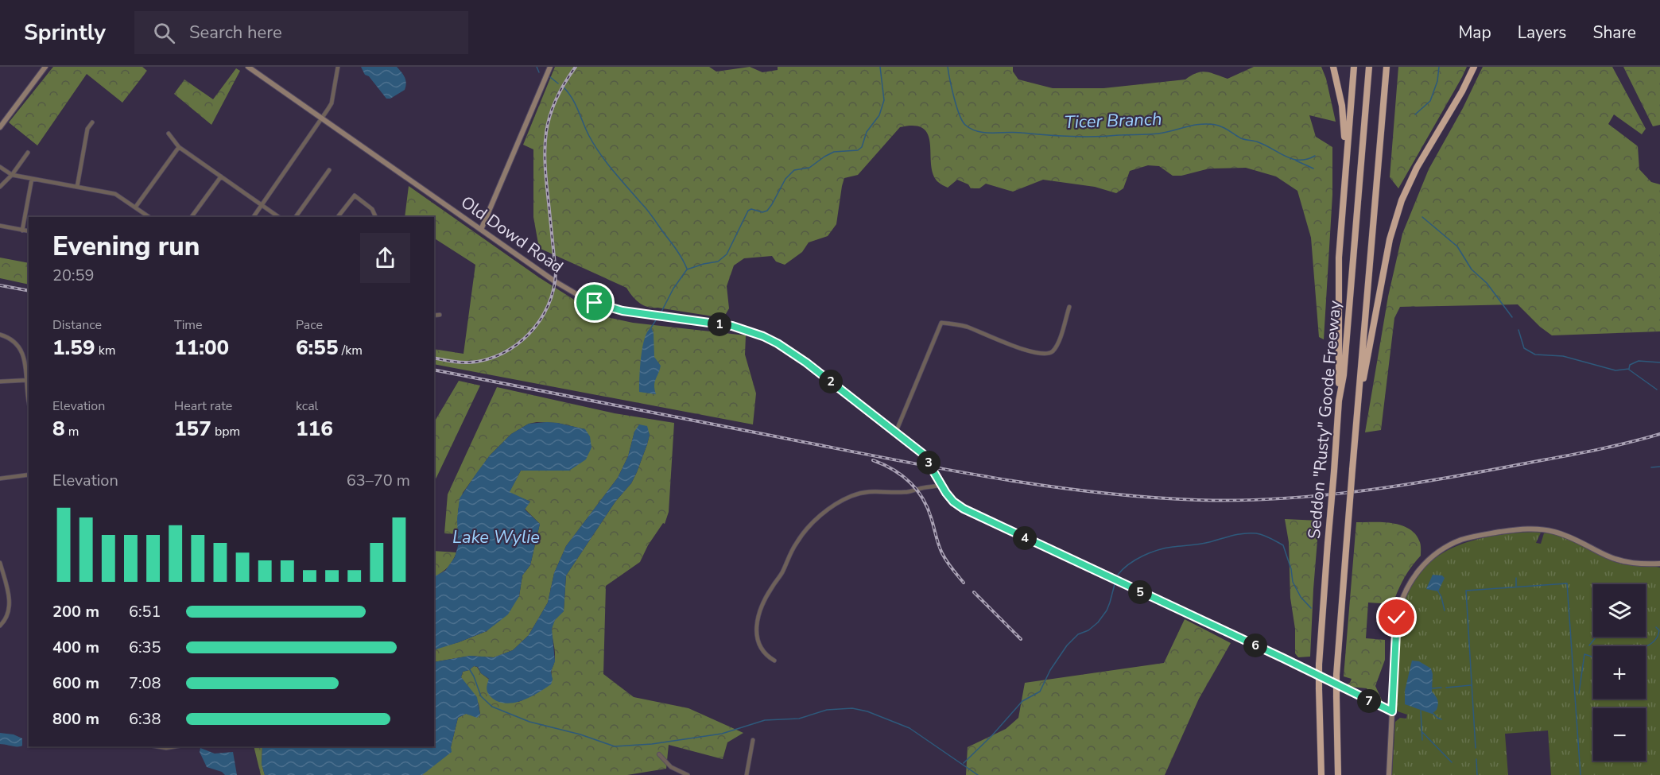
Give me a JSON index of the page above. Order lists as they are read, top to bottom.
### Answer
{
  "streets": {
    "highway": ["Seddon \"Rusty\" Goode Freeway"],
    "street": ["Old Dowd Road"]
  },
  "water": ["Ticer Branch", "Lake Wylie"],
  "page": {
    "header": "Sprintly",
    "search": "Search here",
    "nav": ["Map", "Layers", "Share"],
    "heading": ["Evening run", "20:59"],
    "stats": [
      ["Distance", "1.59 km"],
      ["Time", "11:00"],
      ["Pace", "6:55 /km"],
      ["Elevation", "8 m"],
      ["Heart rate", "157 bpm"],
      ["kcal", "116"]
    ],
    "pins": [
      "1",
      "2",
      "3",
      "4",
      "5",
      "6",
      "7"
    ],
    "chart": ["Elevation", "63–70 m"],
    "map_buttons": ["+", "−"],
    "list": [
      {
        "name": "200 m",
        "note": "6:51"
      },
      {
        "name": "400 m",
        "note": "6:35"
      },
      {
        "name": "600 m",
        "note": "7:08"
      },
      {
        "name": "800 m",
        "note": "6:38"
      }
    ]
  }
}
